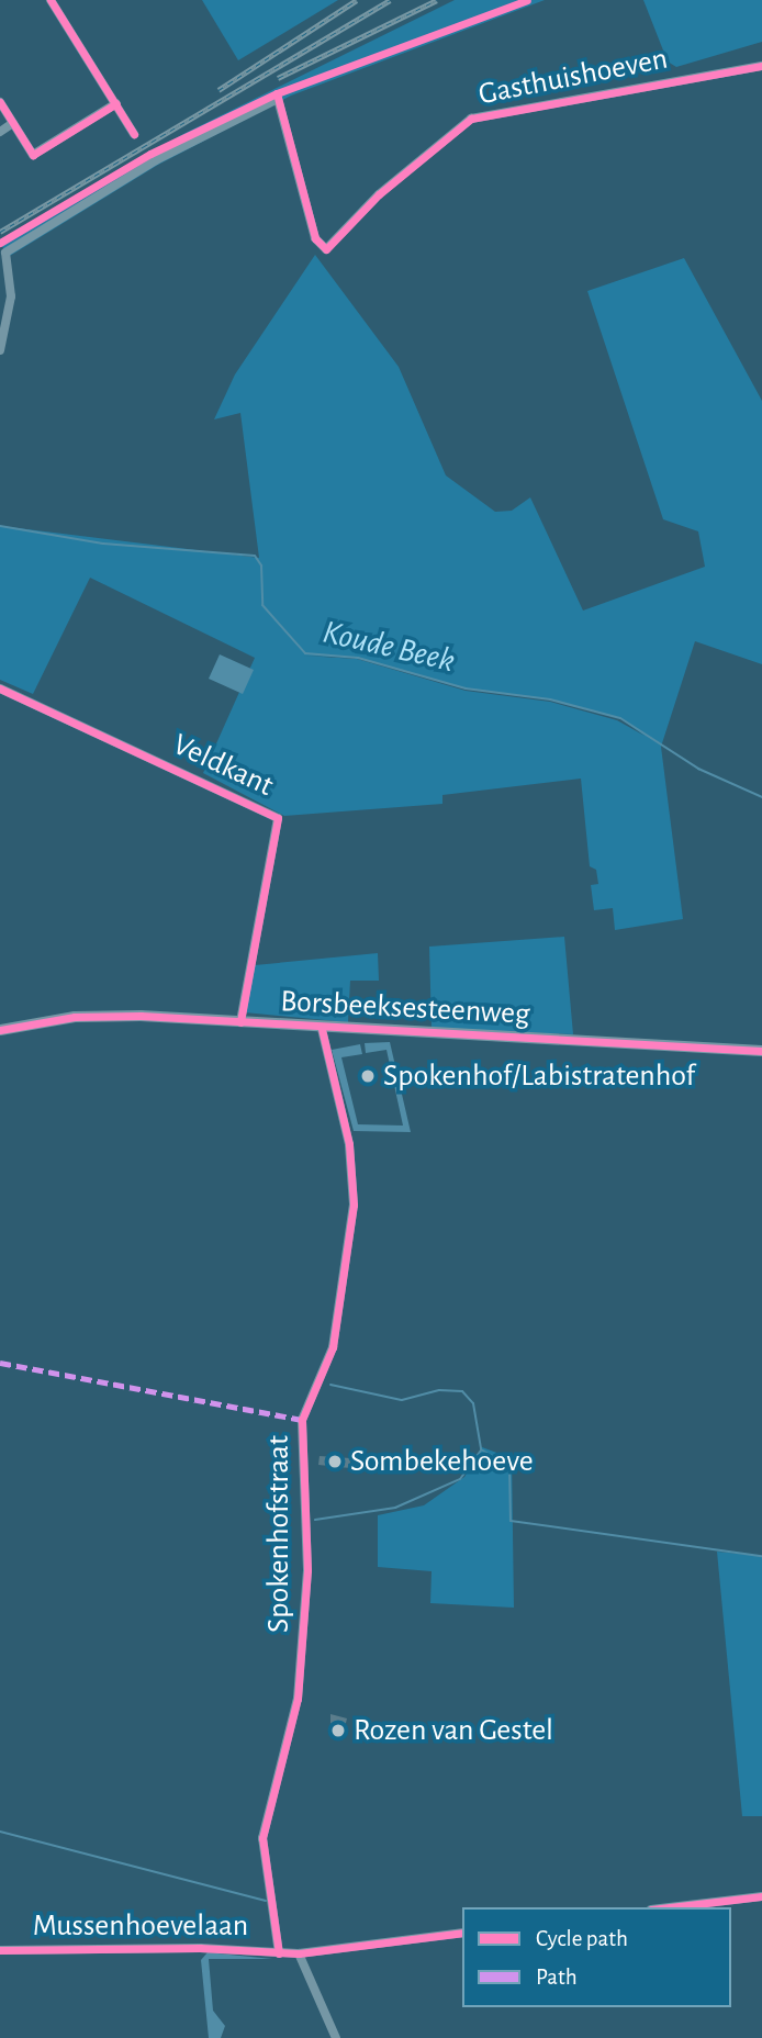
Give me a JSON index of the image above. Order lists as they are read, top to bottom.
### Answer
{
  "streets": {
    "street": [
      "Gasthuishoeven",
      "Veldkant",
      "Borsbeeksesteenweg",
      "Spokenhofstraat",
      "Mussenhoevelaan"
    ]
  },
  "crossings": [
    ["Veldkant", "Borsbeeksesteenweg"],
    ["Borsbeeksesteenweg", "Spokenhofstraat"],
    ["Spokenhofstraat", "Mussenhoevelaan"]
  ],
  "water": ["Koude Beek"],
  "places": ["Spokenhof/Labistratenhof", "Sombekehoeve", "Rozen van Gestel"],
  "legend": ["Cycle path", "Path"]
}
